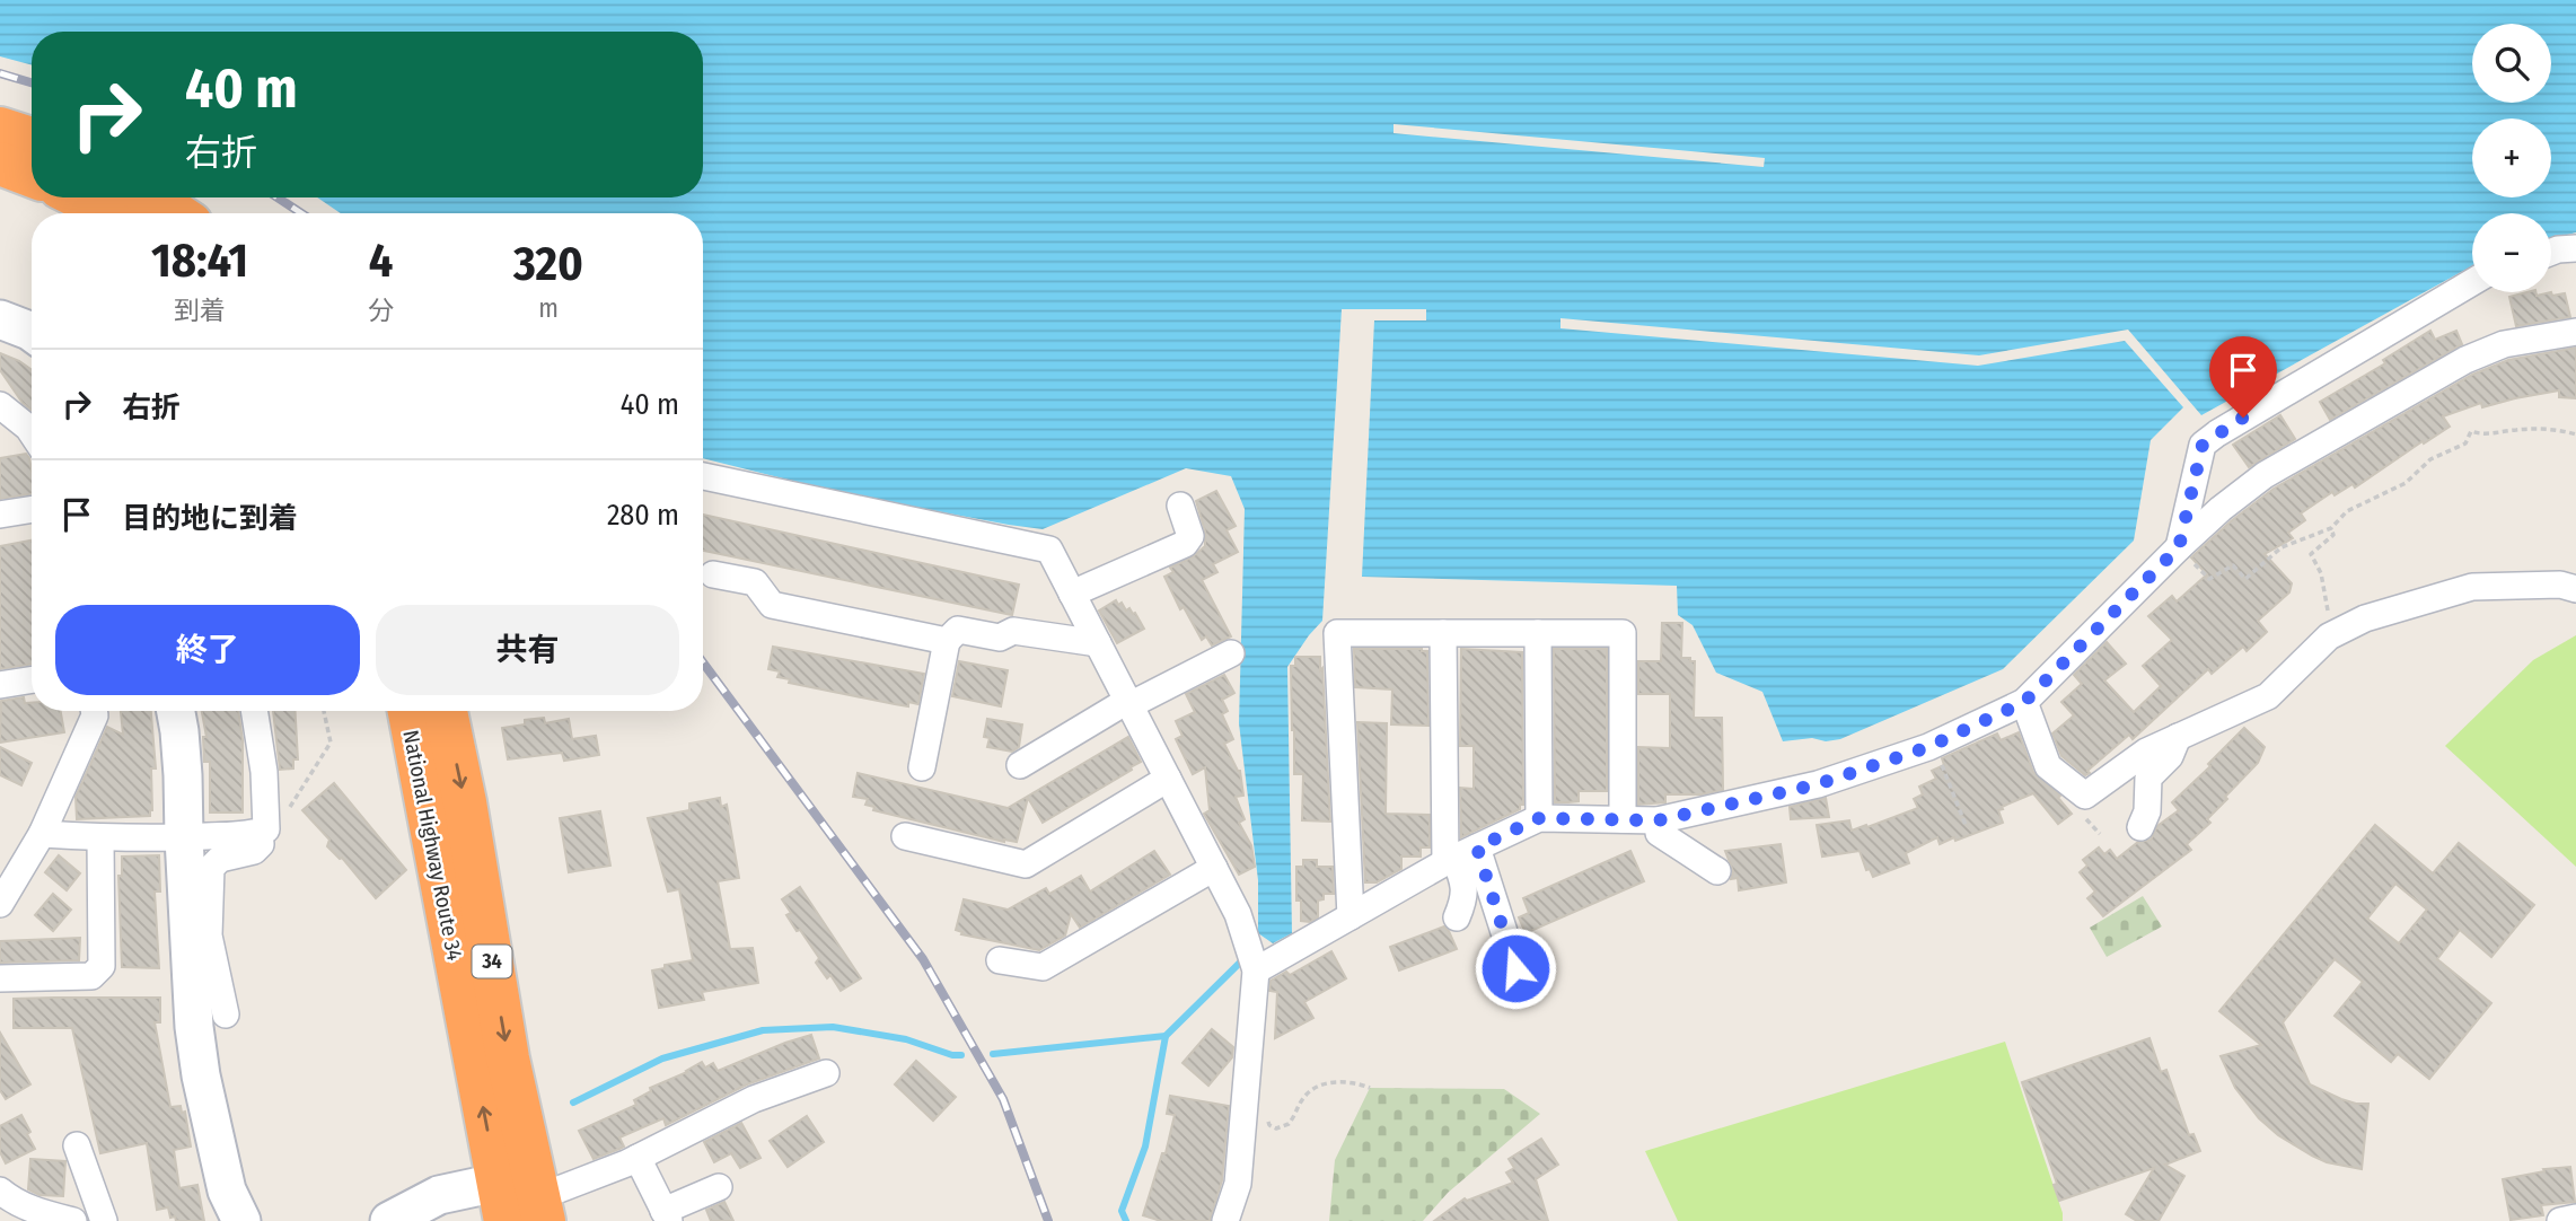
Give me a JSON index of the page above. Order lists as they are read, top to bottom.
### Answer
{
  "streets": {
    "highway": ["National Highway Route 34", "34"]
  },
  "page": {
    "map_buttons": ["+", "−"],
    "turn": ["40 m", "右折"],
    "eta": [
      "18:41",
      "到着",
      "4",
      "分",
      "320",
      "m"
    ],
    "list": [
      {
        "name": "右折",
        "value": "40 m"
      },
      {
        "name": "目的地に到着",
        "value": "280 m"
      }
    ],
    "buttons": ["終了", "共有"]
  }
}
